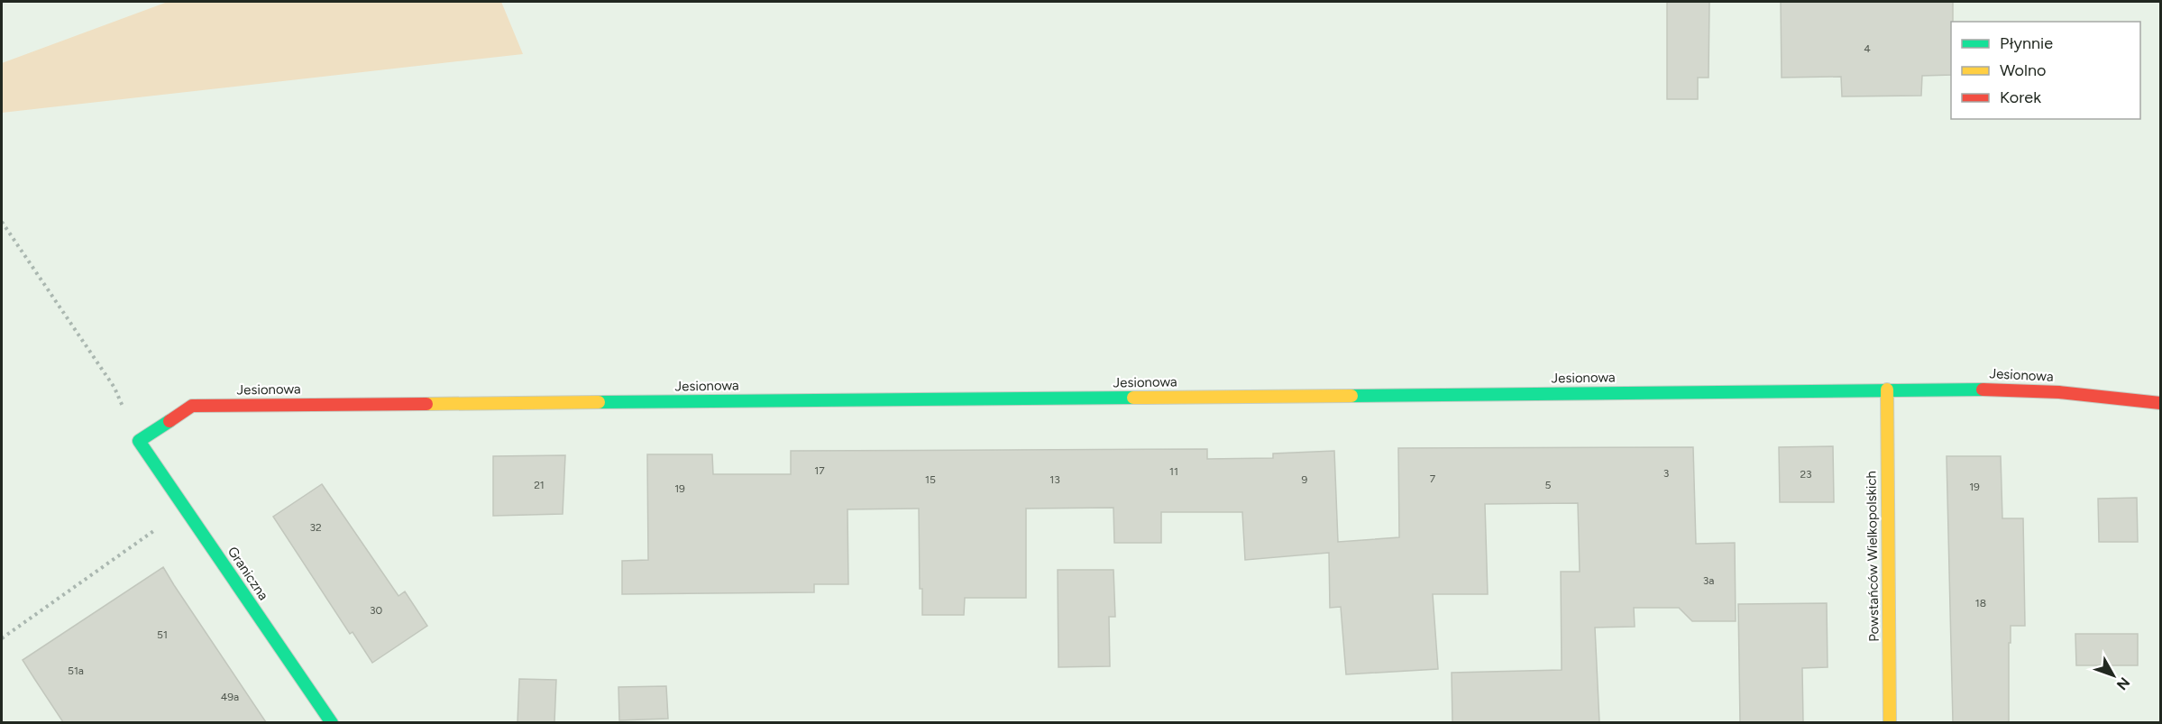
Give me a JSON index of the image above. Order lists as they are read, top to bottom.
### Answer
{
  "streets": {
    "street": ["Jesionowa", "Powstańców Wielkopolskich", "Graniczna"]
  },
  "crossings": [
    ["Jesionowa", "Powstańców Wielkopolskich"],
    ["Jesionowa", "Graniczna"]
  ],
  "house_numbers": [
    "4",
    "17",
    "11",
    "3",
    "23",
    "7",
    "15",
    "13",
    "9",
    "21",
    "5",
    "19",
    "19",
    "32",
    "3a",
    "18",
    "30",
    "51",
    "51a",
    "49a"
  ],
  "legend": ["Płynnie", "Wolno", "Korek"],
  "north": "bottom right"
}
